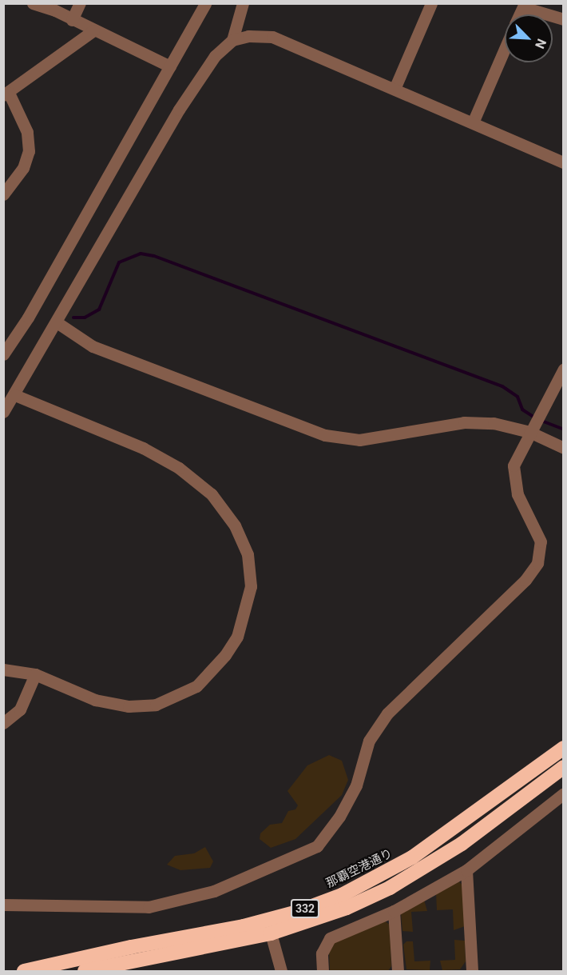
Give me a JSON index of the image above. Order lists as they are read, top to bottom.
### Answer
{
  "streets": {
    "highway": ["那覇空港通り", "332"]
  },
  "north": "bottom right"
}
